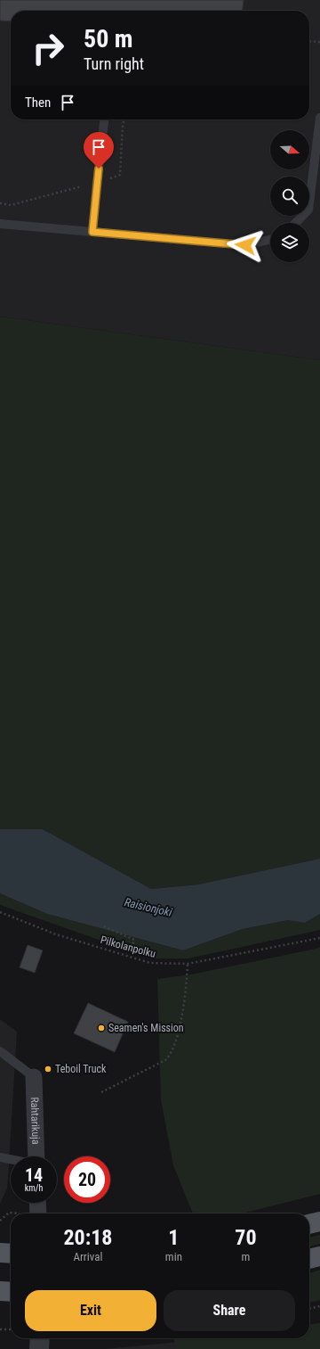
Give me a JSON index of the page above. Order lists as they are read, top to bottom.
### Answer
{
  "streets": {
    "street": ["Rahtarikuja"],
    "path": ["Pilkolanpolku"]
  },
  "water": ["Raisionjoki"],
  "places": ["Seamen's Mission", "Teboil Truck"],
  "north": "right",
  "page": {
    "turn": ["50 m", "Turn right"],
    "then": "Then",
    "speed": "14 km/h",
    "limit": "20",
    "eta": [
      "20:18",
      "Arrival",
      "1",
      "min",
      "70",
      "m"
    ],
    "buttons": ["Exit", "Share"]
  }
}
